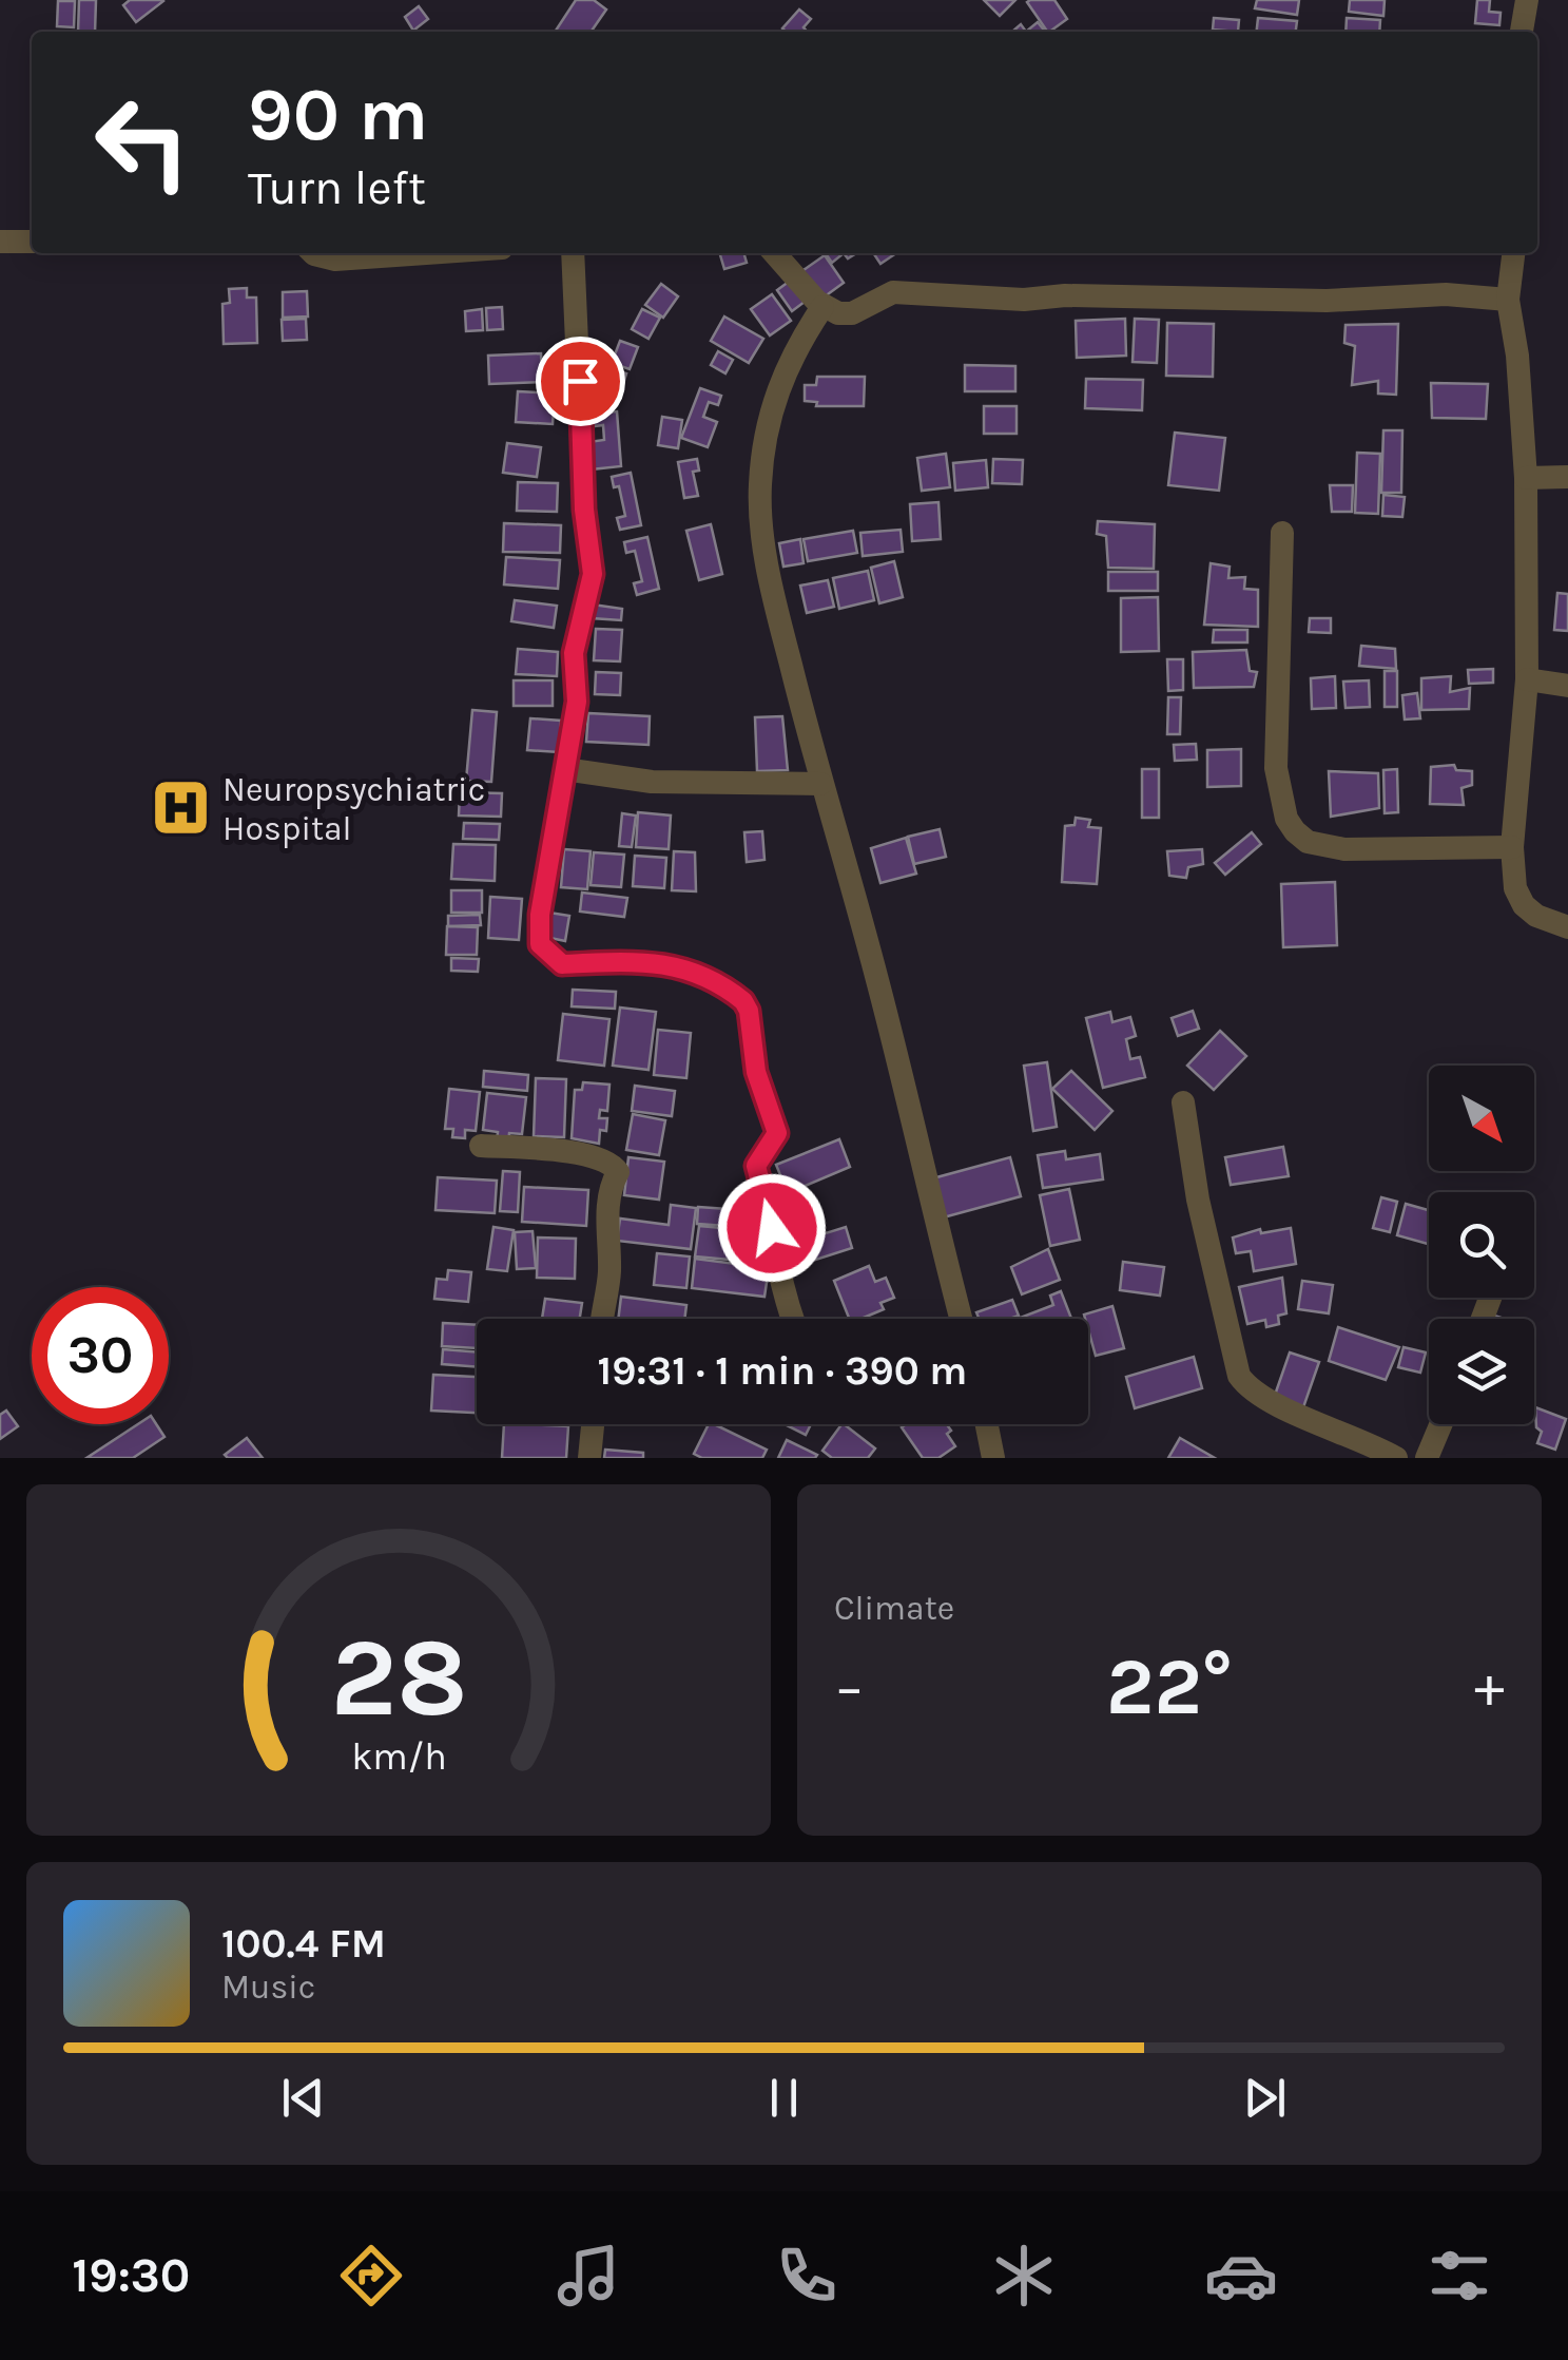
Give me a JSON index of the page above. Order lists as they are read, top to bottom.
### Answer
{
  "places": {
    "hospital": ["Neuropsychiatric Hospital"]
  },
  "north": "bottom right",
  "page": {
    "turn": ["90 m", "Turn left"],
    "limit": "30",
    "trip": "19:31 · 1 min · 390 m",
    "tile": "Climate",
    "heat": ["−", "22°", "+"],
    "song": ["100.4 FM", "Music"],
    "tabs": "19:30",
    "gauge": ["28", "km/h"]
  }
}
